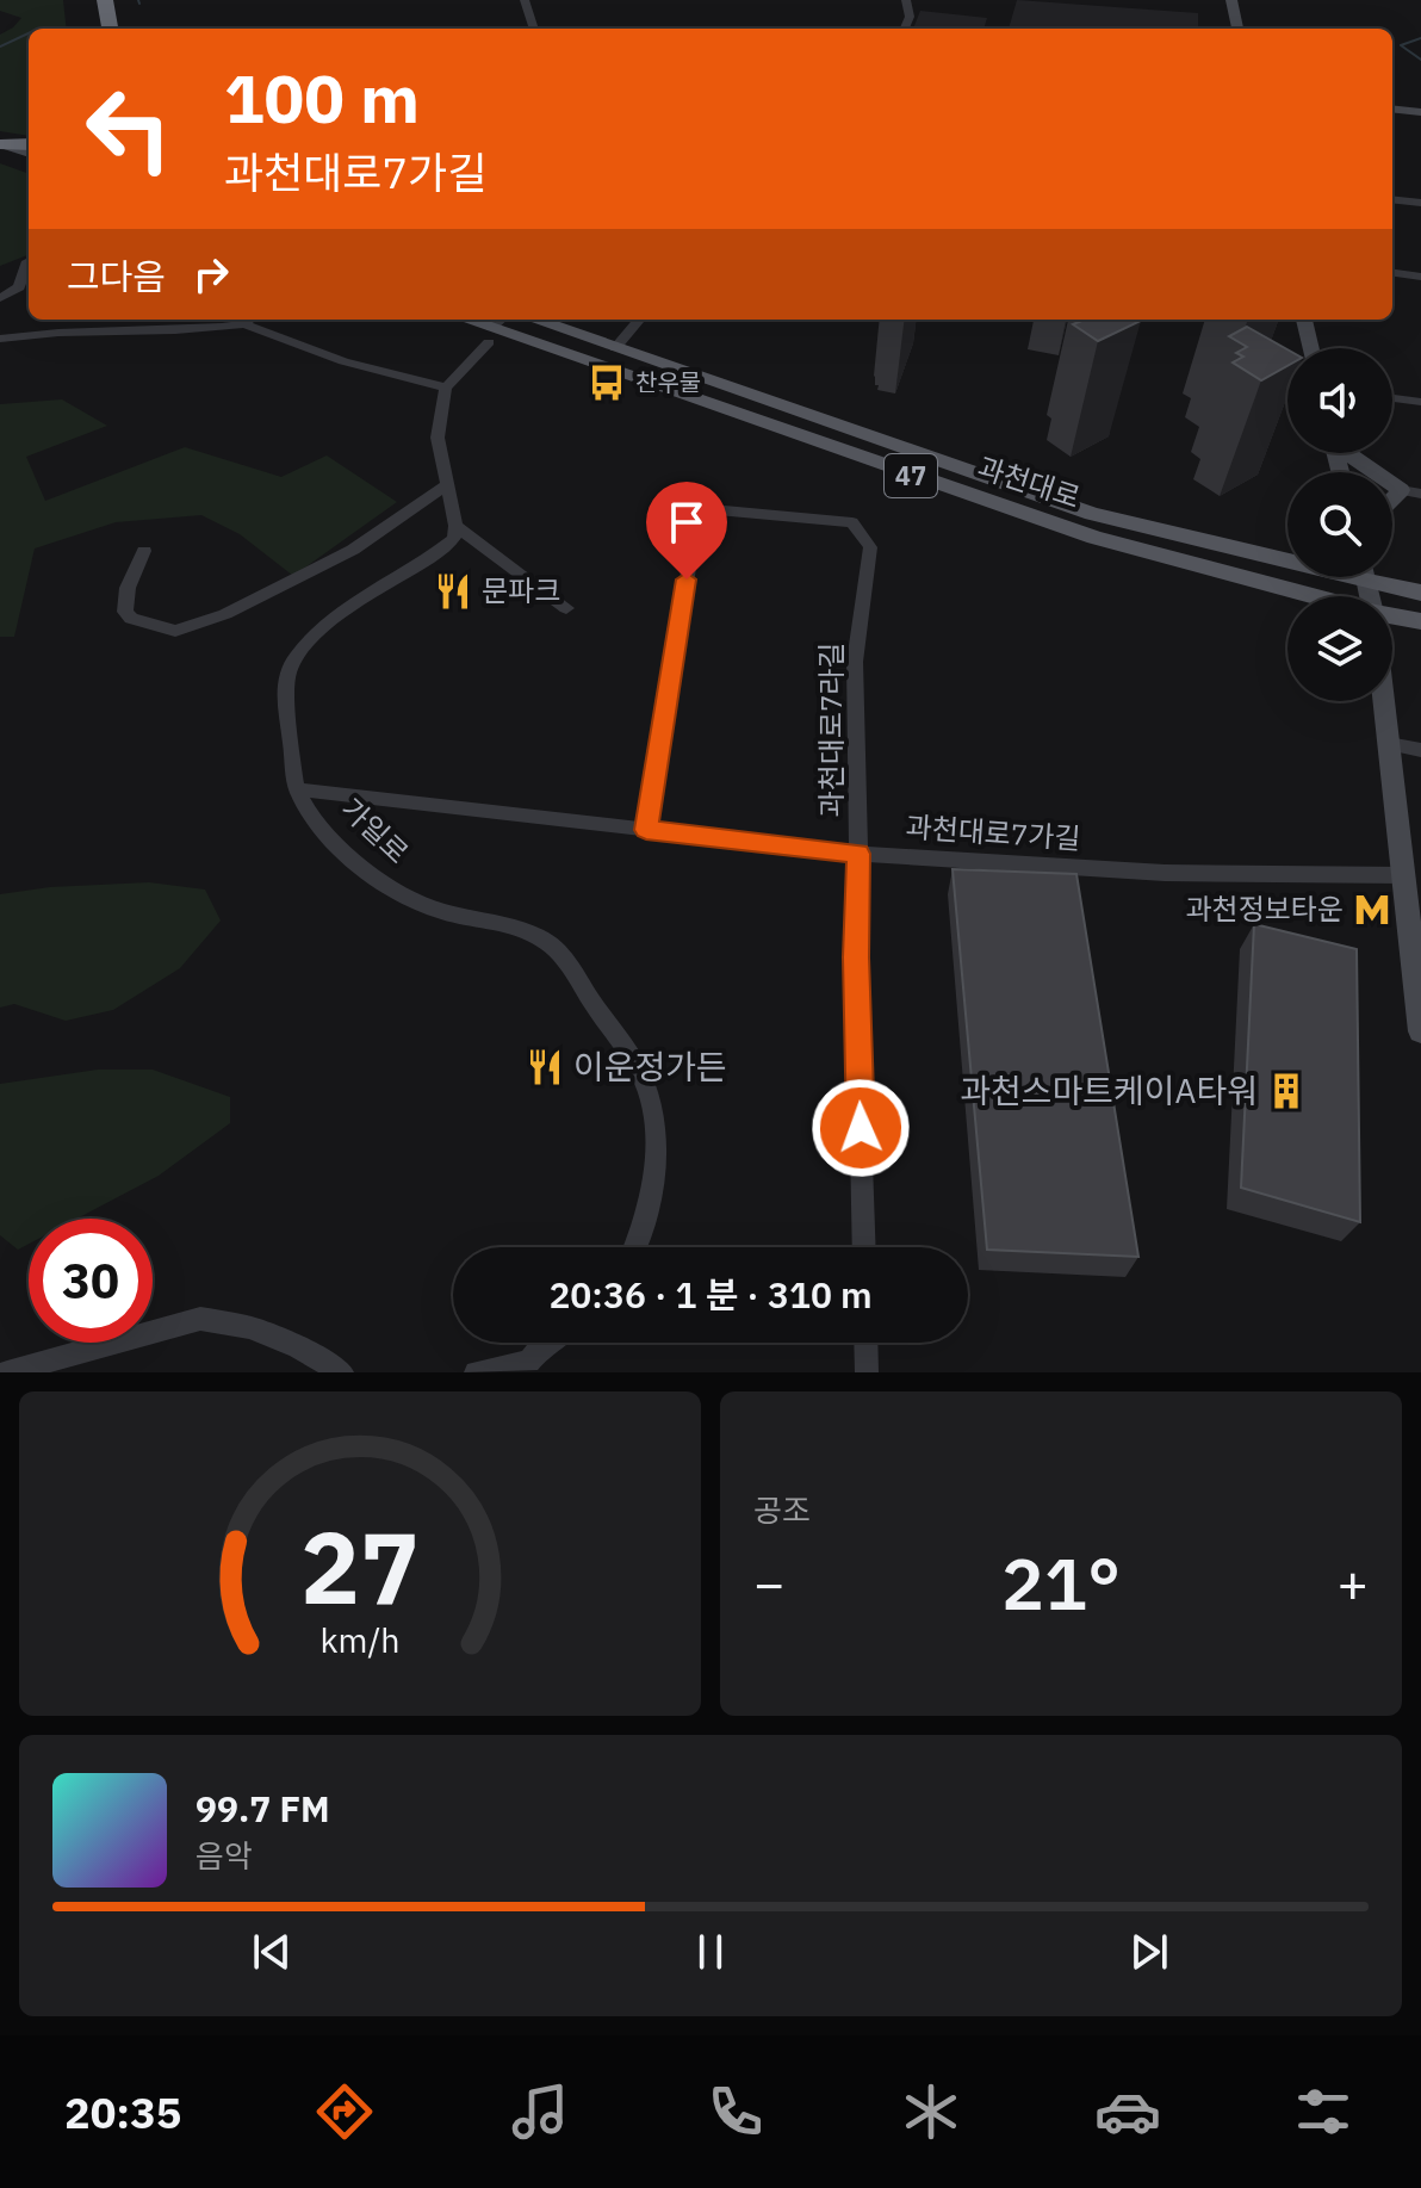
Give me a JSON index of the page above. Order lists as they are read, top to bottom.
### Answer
{
  "streets": {
    "main road": ["47", "과천대로"],
    "street": ["과천대로7라길", "가일로", "과천대로7가길"]
  },
  "crossings": [
    ["과천대로7라길", "과천대로7가길"],
    ["가일로", "과천대로7가길"]
  ],
  "places": {
    "bus stop": ["찬우물"],
    "restaurant": ["문파크", "이운정가든"],
    "metro station": ["과천정보타운"],
    "building": ["과천스마트케이A타워"]
  },
  "page": {
    "turn": ["100 m", "과천대로7가길"],
    "then": "그다음",
    "limit": "30",
    "trip": "20:36 · 1 분 · 310 m",
    "tile": "공조",
    "heat": ["−", "21°", "+"],
    "song": ["99.7 FM", "음악"],
    "tabs": "20:35",
    "gauge": ["27", "km/h"]
  }
}
